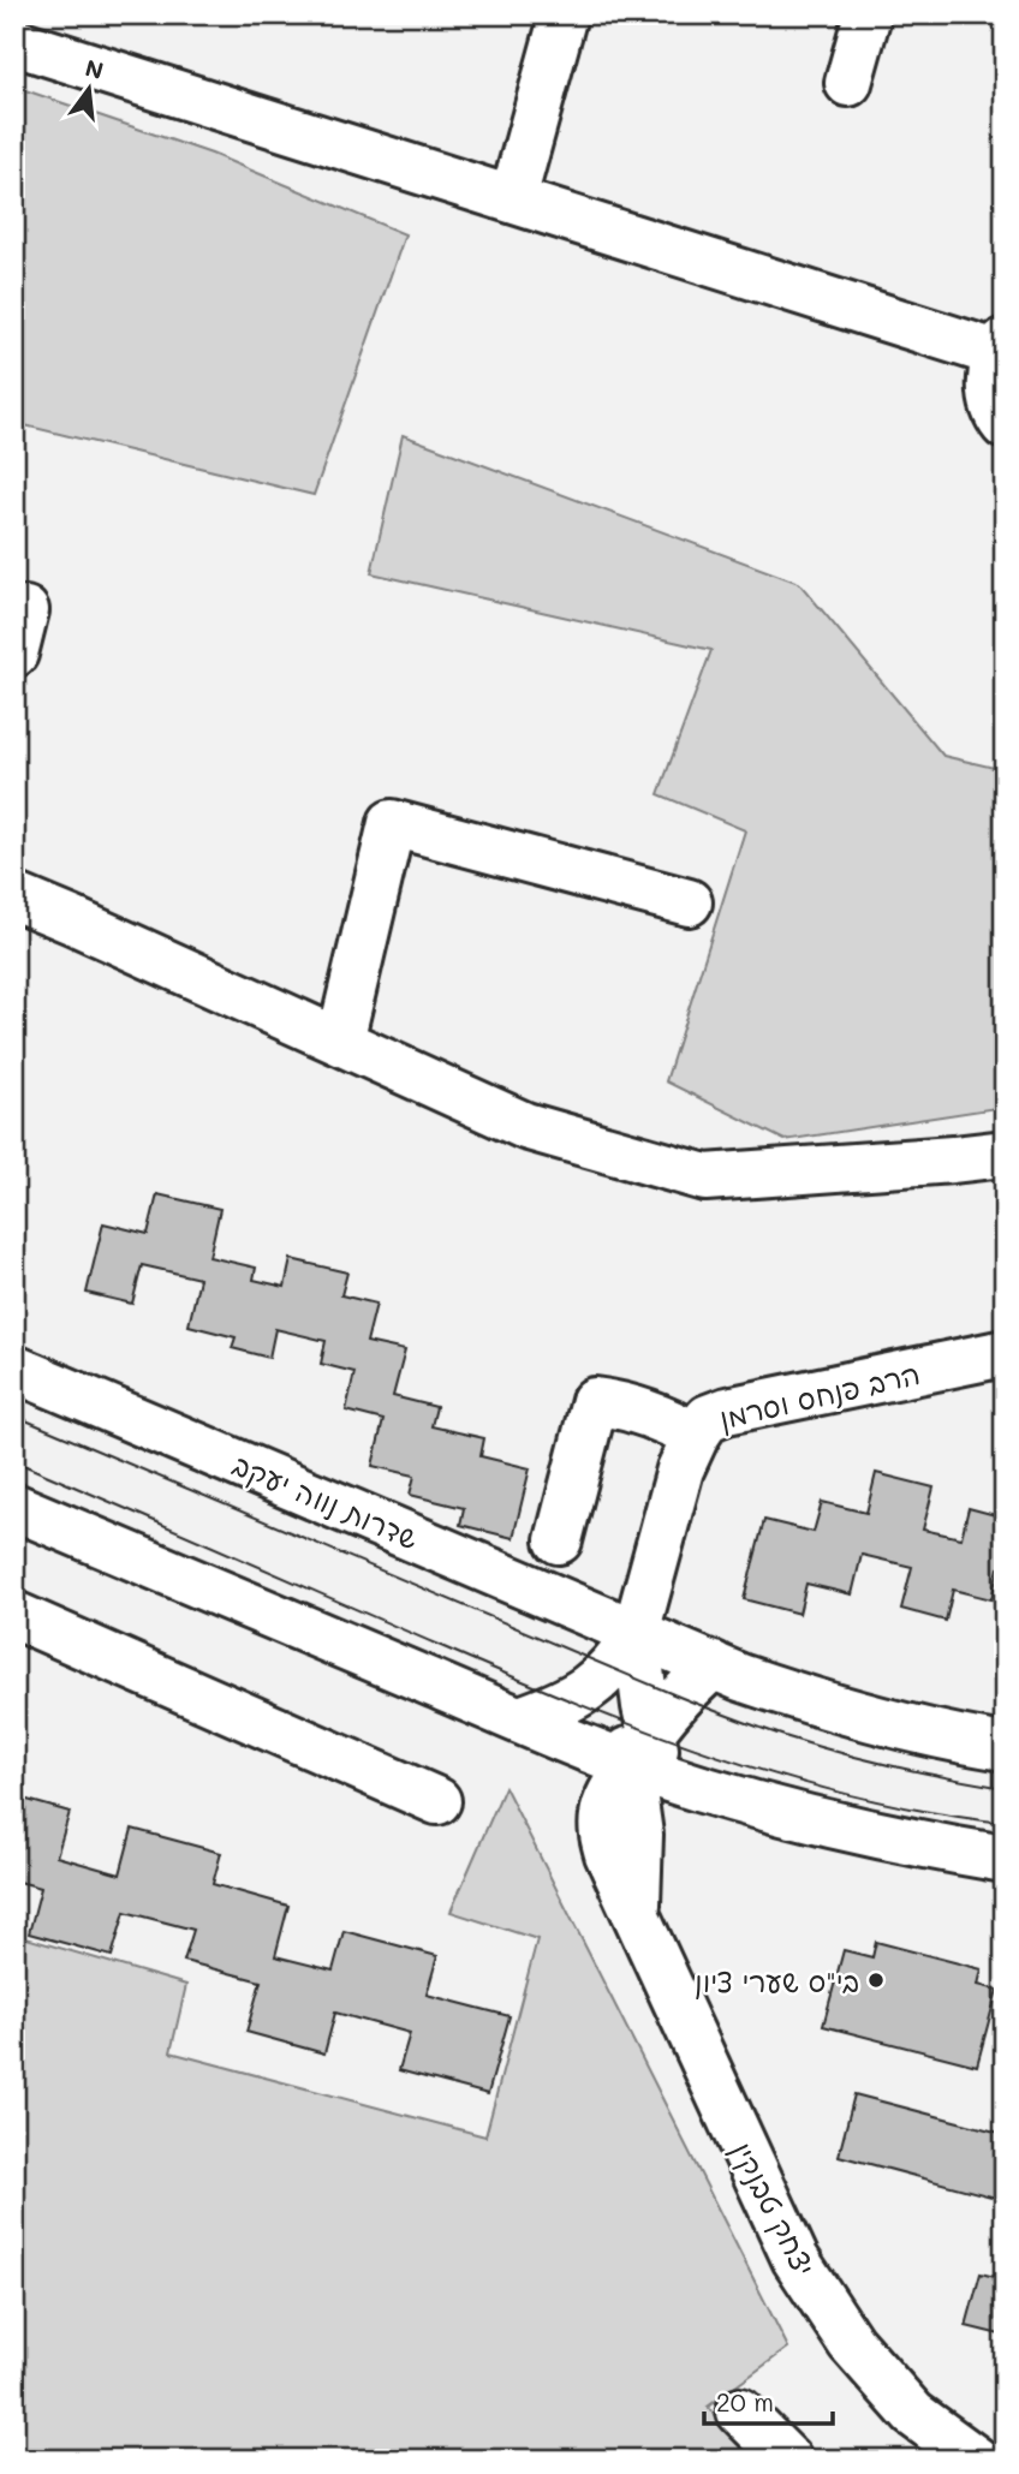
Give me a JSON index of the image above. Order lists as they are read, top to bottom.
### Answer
{
  "streets": {
    "street": ["הרב פנחס וסרמן", "שדרות נווה יעקב", "יצחק טבנקין"]
  },
  "crossings": [
    ["הרב פנחס וסרמן", "שדרות נווה יעקב"],
    ["הרב פנחס וסרמן", "יצחק טבנקין"]
  ],
  "places": ["בי\"ס שערי ציון"],
  "scale_bar": "20 m",
  "north": "top"
}
